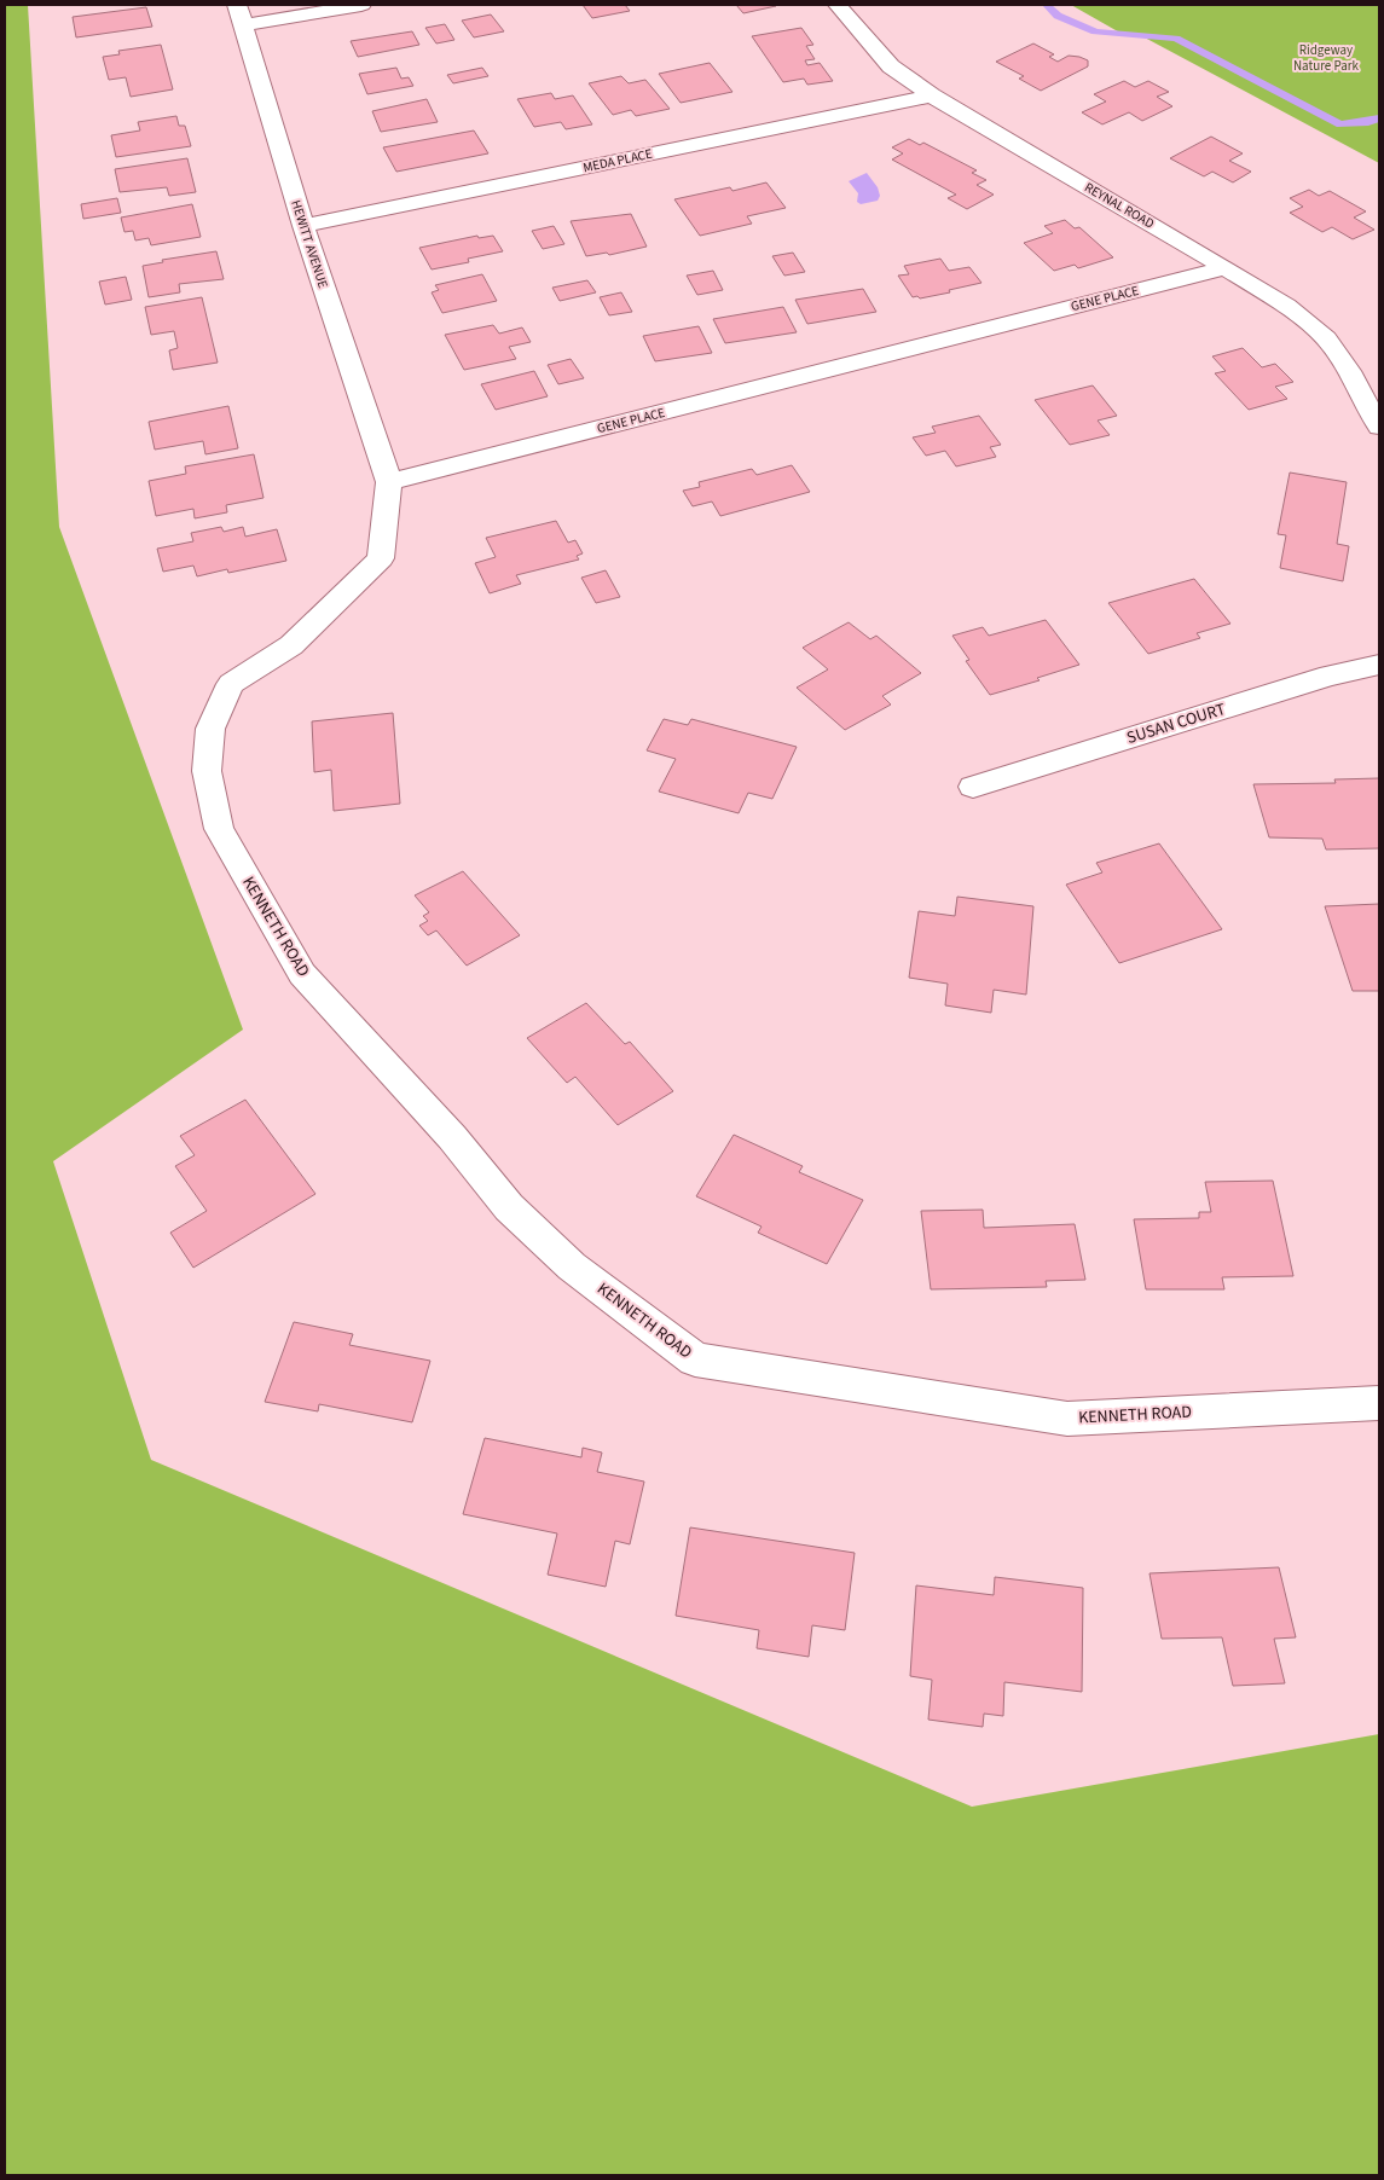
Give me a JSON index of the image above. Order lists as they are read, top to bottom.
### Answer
{
  "streets": {
    "street": [
      "MEDA PLACE",
      "REYNAL ROAD",
      "HEWITT AVENUE",
      "GENE PLACE",
      "SUSAN COURT",
      "KENNETH ROAD"
    ]
  },
  "crossings": [
    ["MEDA PLACE", "REYNAL ROAD"],
    ["MEDA PLACE", "HEWITT AVENUE"],
    ["REYNAL ROAD", "GENE PLACE"],
    ["HEWITT AVENUE", "GENE PLACE"],
    ["HEWITT AVENUE", "KENNETH ROAD"],
    ["GENE PLACE", "KENNETH ROAD"]
  ],
  "parks": ["Ridgeway Nature Park"]
}
